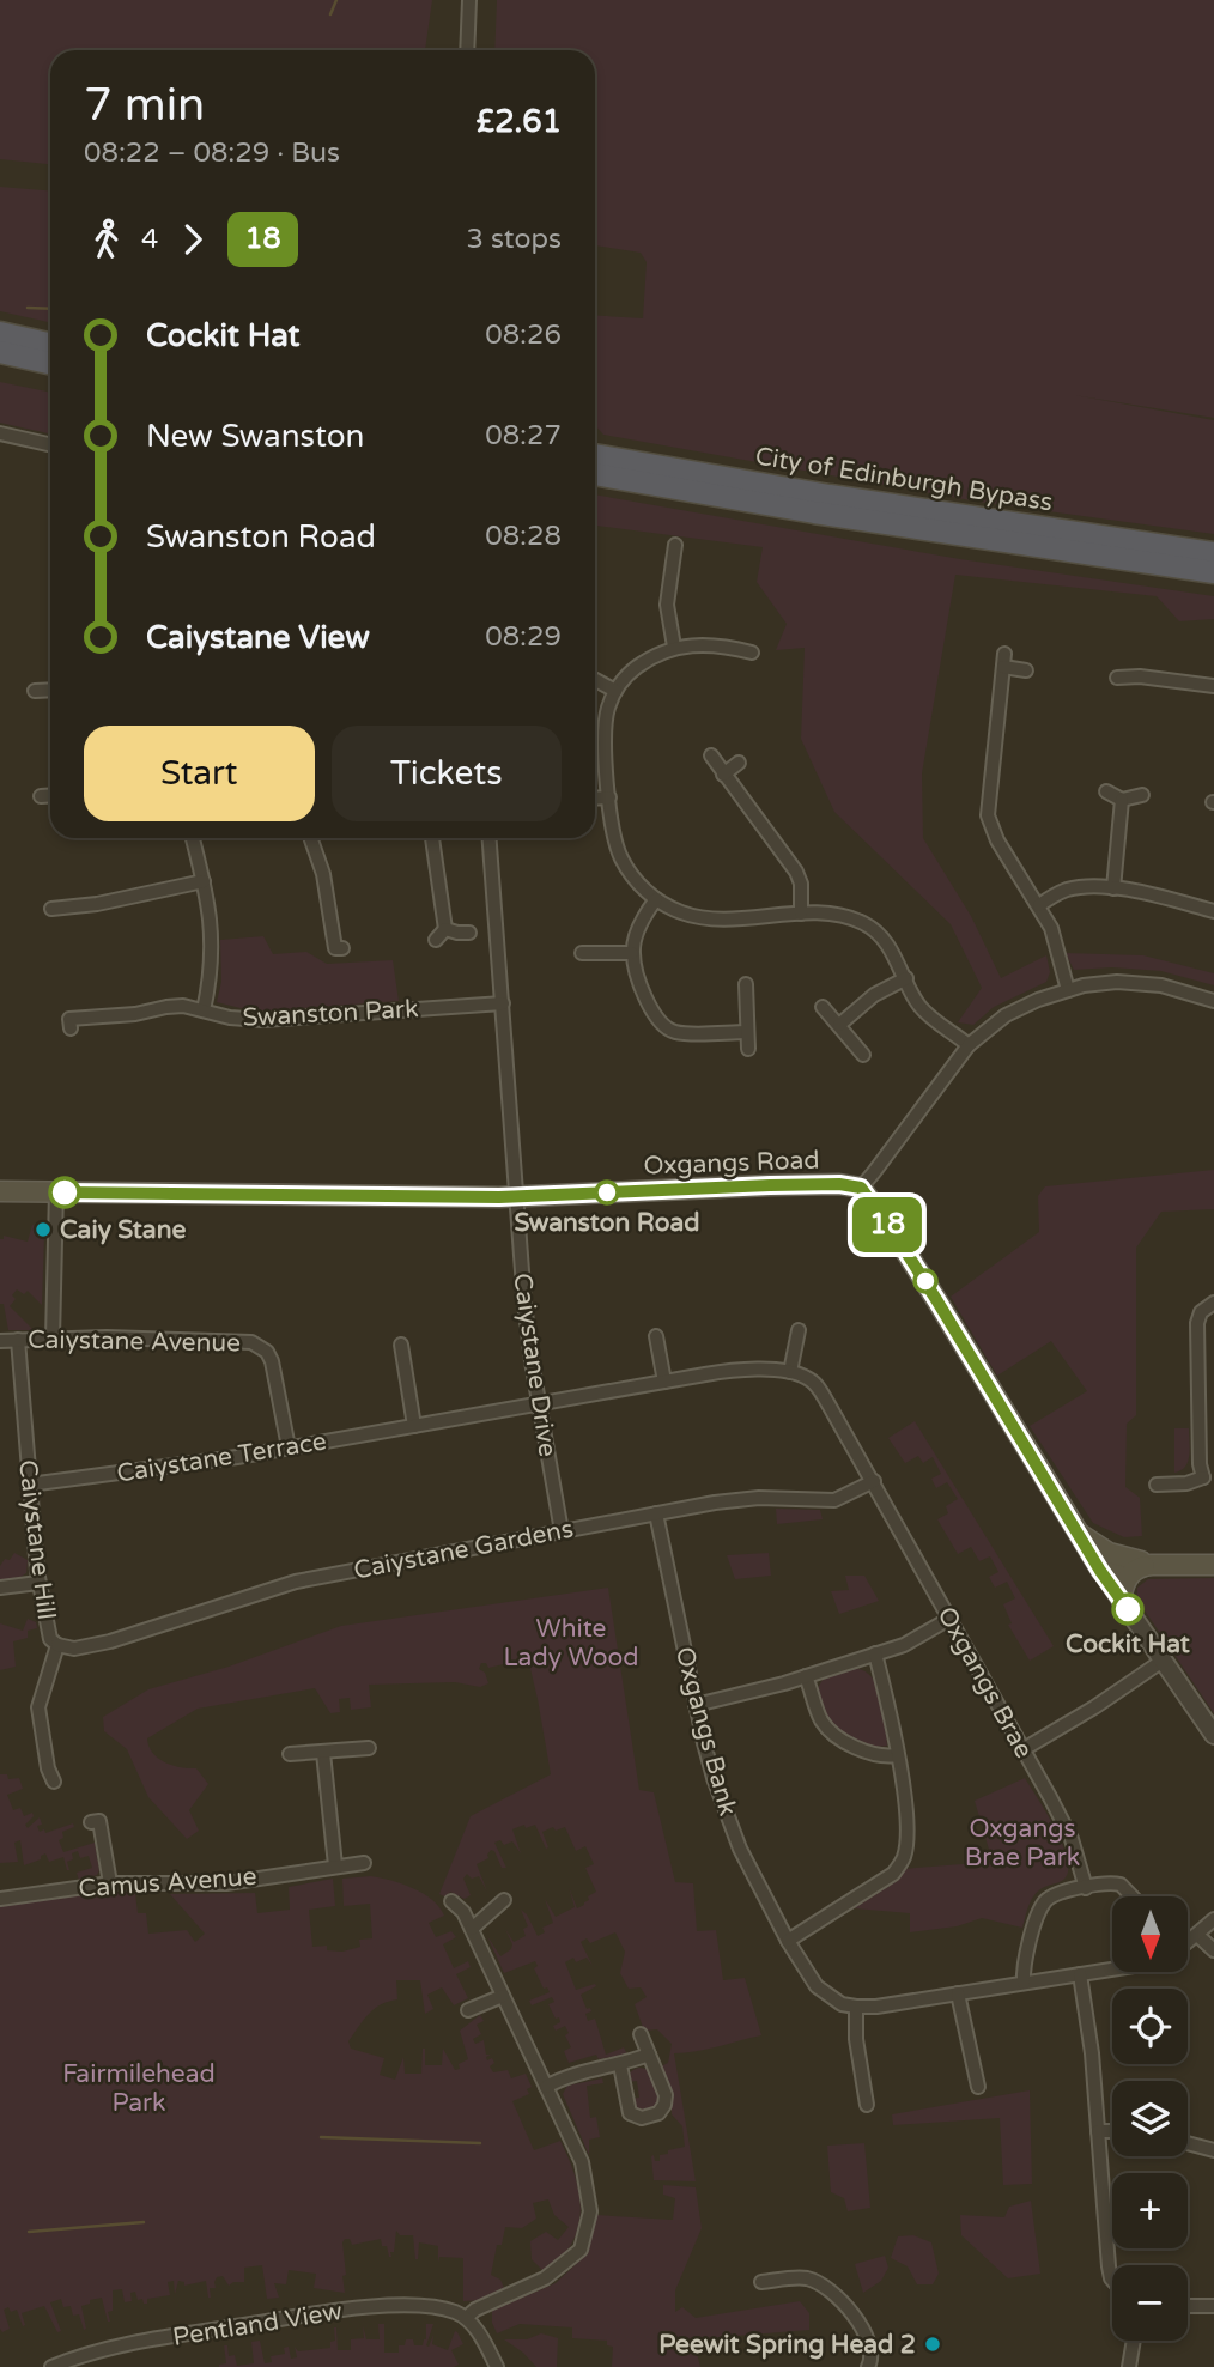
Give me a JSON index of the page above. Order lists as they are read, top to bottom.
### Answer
{
  "streets": {
    "highway": ["City of Edinburgh Bypass"],
    "main road": ["Oxgangs Road"],
    "street": [
      "Swanston Park",
      "Caiystane Avenue",
      "Caiystane Drive",
      "Caiystane Terrace",
      "Caiystane Hill",
      "Caiystane Gardens",
      "Oxgangs Brae",
      "Oxgangs Bank",
      "Camus Avenue",
      "Pentland View"
    ]
  },
  "crossings": [
    ["Oxgangs Road", "Caiystane Drive"],
    ["Caiystane Avenue", "Caiystane Terrace"],
    ["Caiystane Avenue", "Caiystane Hill"],
    ["Caiystane Drive", "Caiystane Terrace"],
    ["Caiystane Drive", "Caiystane Gardens"],
    ["Caiystane Terrace", "Caiystane Hill"],
    ["Caiystane Hill", "Caiystane Gardens"],
    ["Caiystane Gardens", "Oxgangs Brae"],
    ["Caiystane Gardens", "Oxgangs Bank"]
  ],
  "parks": ["White Lady Wood", "Oxgangs Brae Park", "Fairmilehead Park"],
  "places": [
    "Swanston Road",
    "Caiy Stane",
    "Cockit Hat",
    "Peewit Spring Head 2"
  ],
  "lines": ["bus line 18"],
  "north": "bottom",
  "page": {
    "on_map": "18",
    "heading": ["7 min", "08:22 – 08:29 · Bus", "£2.61"],
    "legs": ["4", "18", "3 stops"],
    "list": [
      {
        "name": "Cockit Hat",
        "value": "08:26"
      },
      {
        "name": "New Swanston",
        "value": "08:27"
      },
      {
        "name": "Swanston Road",
        "value": "08:28"
      },
      {
        "name": "Caiystane View",
        "value": "08:29"
      }
    ],
    "buttons": ["Start", "Tickets"],
    "map_buttons": ["+", "−"]
  }
}
